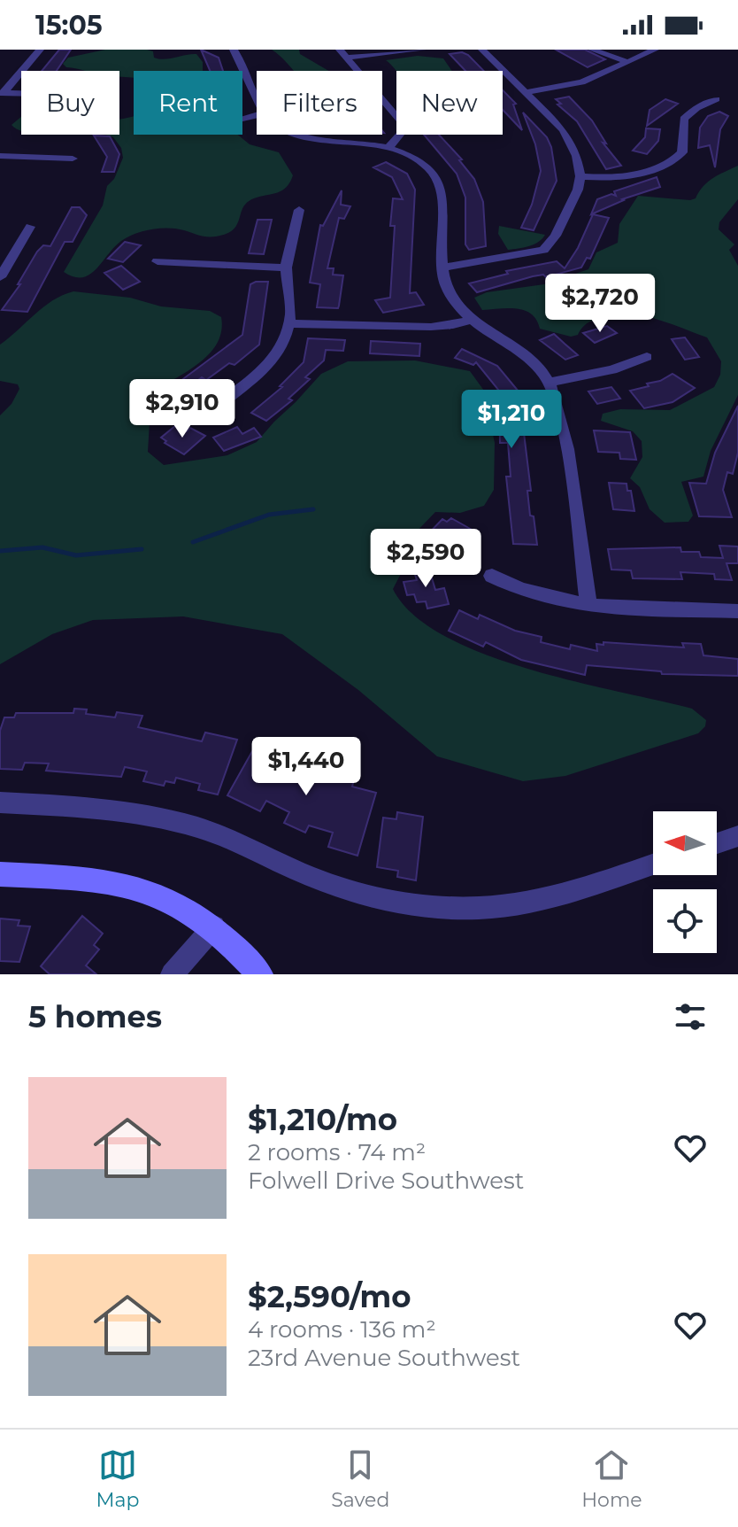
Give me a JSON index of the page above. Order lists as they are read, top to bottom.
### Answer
{
  "north": "left",
  "page": {
    "status": "15:05",
    "chip": [
      "Buy",
      "Rent",
      "Filters",
      "New"
    ],
    "price": [
      "$2,720",
      "$2,910",
      "$1,210",
      "$2,590",
      "$1,440"
    ],
    "heading": "5 homes",
    "list": [
      {
        "name": "$1,210/mo",
        "note": "2 rooms · 74 m² · Folwell Drive Southwest"
      },
      {
        "name": "$2,590/mo",
        "note": "4 rooms · 136 m² · 23rd Avenue Southwest"
      }
    ],
    "tabs": ["Map", "Saved", "Home"]
  }
}
